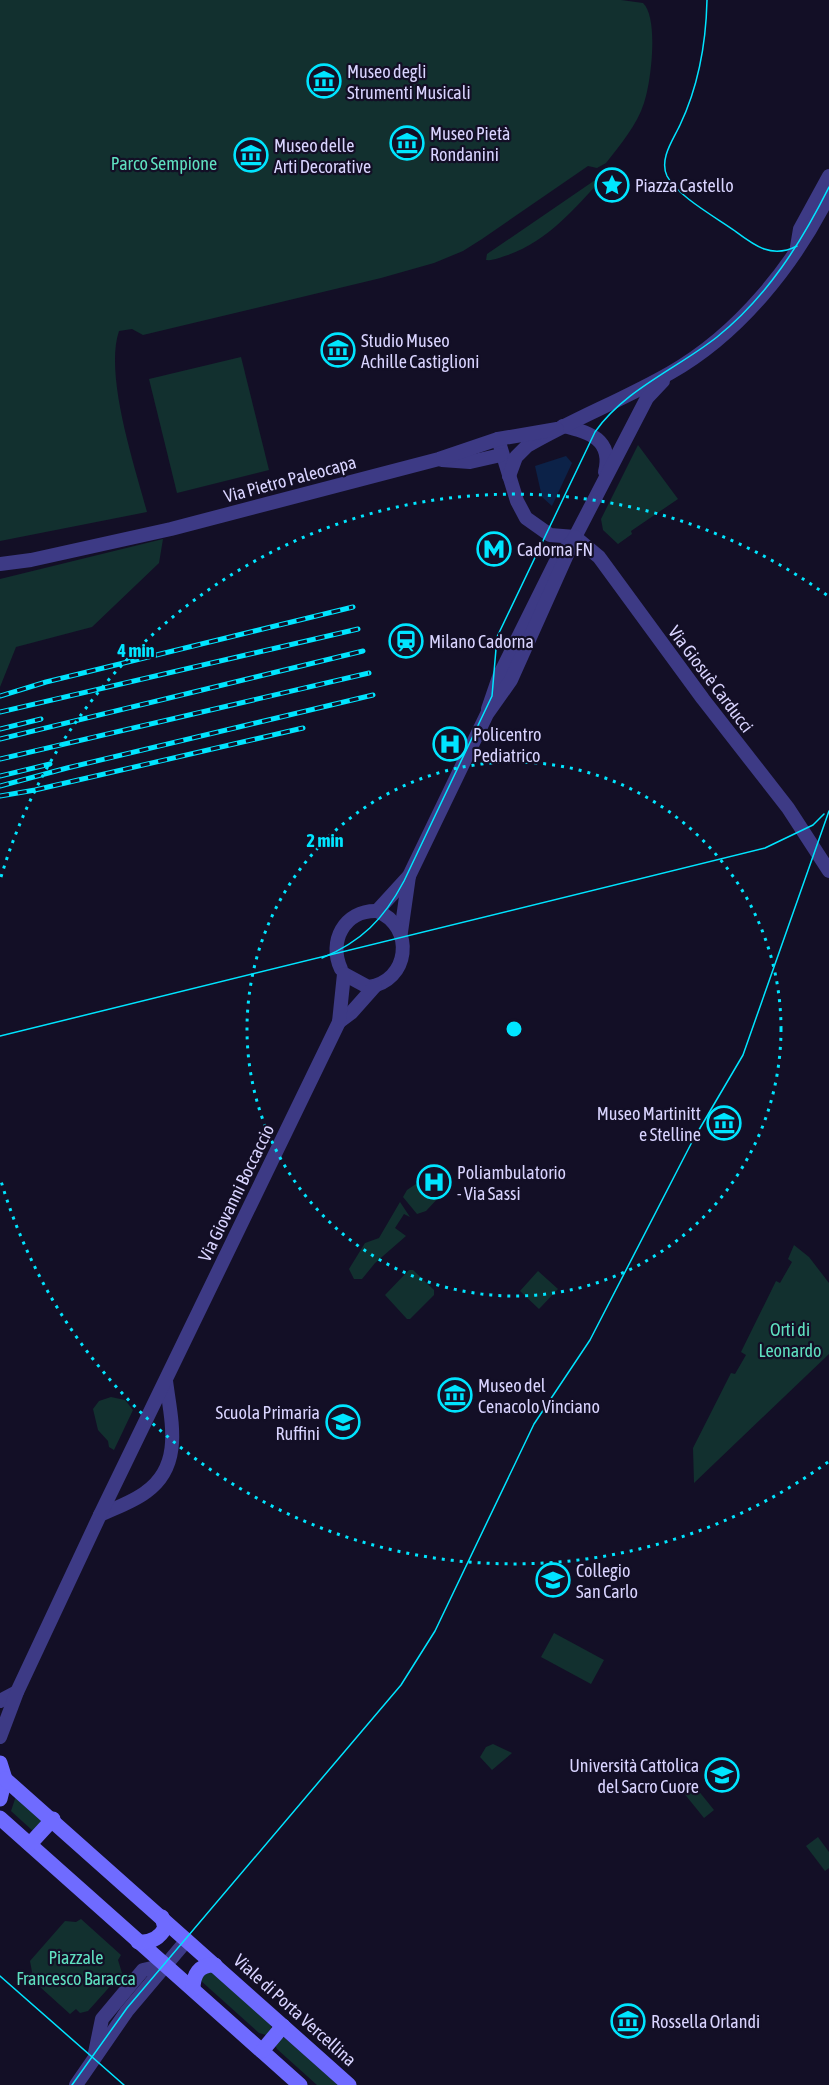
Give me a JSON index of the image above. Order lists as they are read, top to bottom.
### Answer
{
  "streets": {
    "main road": ["Viale di Porta Vercellina"],
    "street": ["Via Pietro Paleocapa", "Via Giosuè Carducci", "Via Giovanni Boccaccio"]
  },
  "crossings": [
    ["Via Pietro Paleocapa", "Via Giosuè Carducci"]
  ],
  "parks": ["Parco Sempione", "Orti di Leonardo", "Piazzale Francesco Baracca"],
  "places": {
    "museum": [
      "Museo degli Strumenti Musicali",
      "Museo Pietà Rondanini",
      "Museo delle Arti Decorative",
      "Studio Museo Achille Castiglioni",
      "Museo Martinitt e Stelline",
      "Museo del Cenacolo Vinciano",
      "Rossella Orlandi"
    ],
    "place": ["Piazza Castello"],
    "metro station": ["Cadorna FN"],
    "station": ["Milano Cadorna"],
    "hospital": ["Policentro Pediatrico", "Poliambulatorio - Via Sassi"],
    "school or university": ["Scuola Primaria Ruffini", "Collegio San Carlo", "Università Cattolica del Sacro Cuore"]
  },
  "rings": ["4 min", "2 min"]
}
